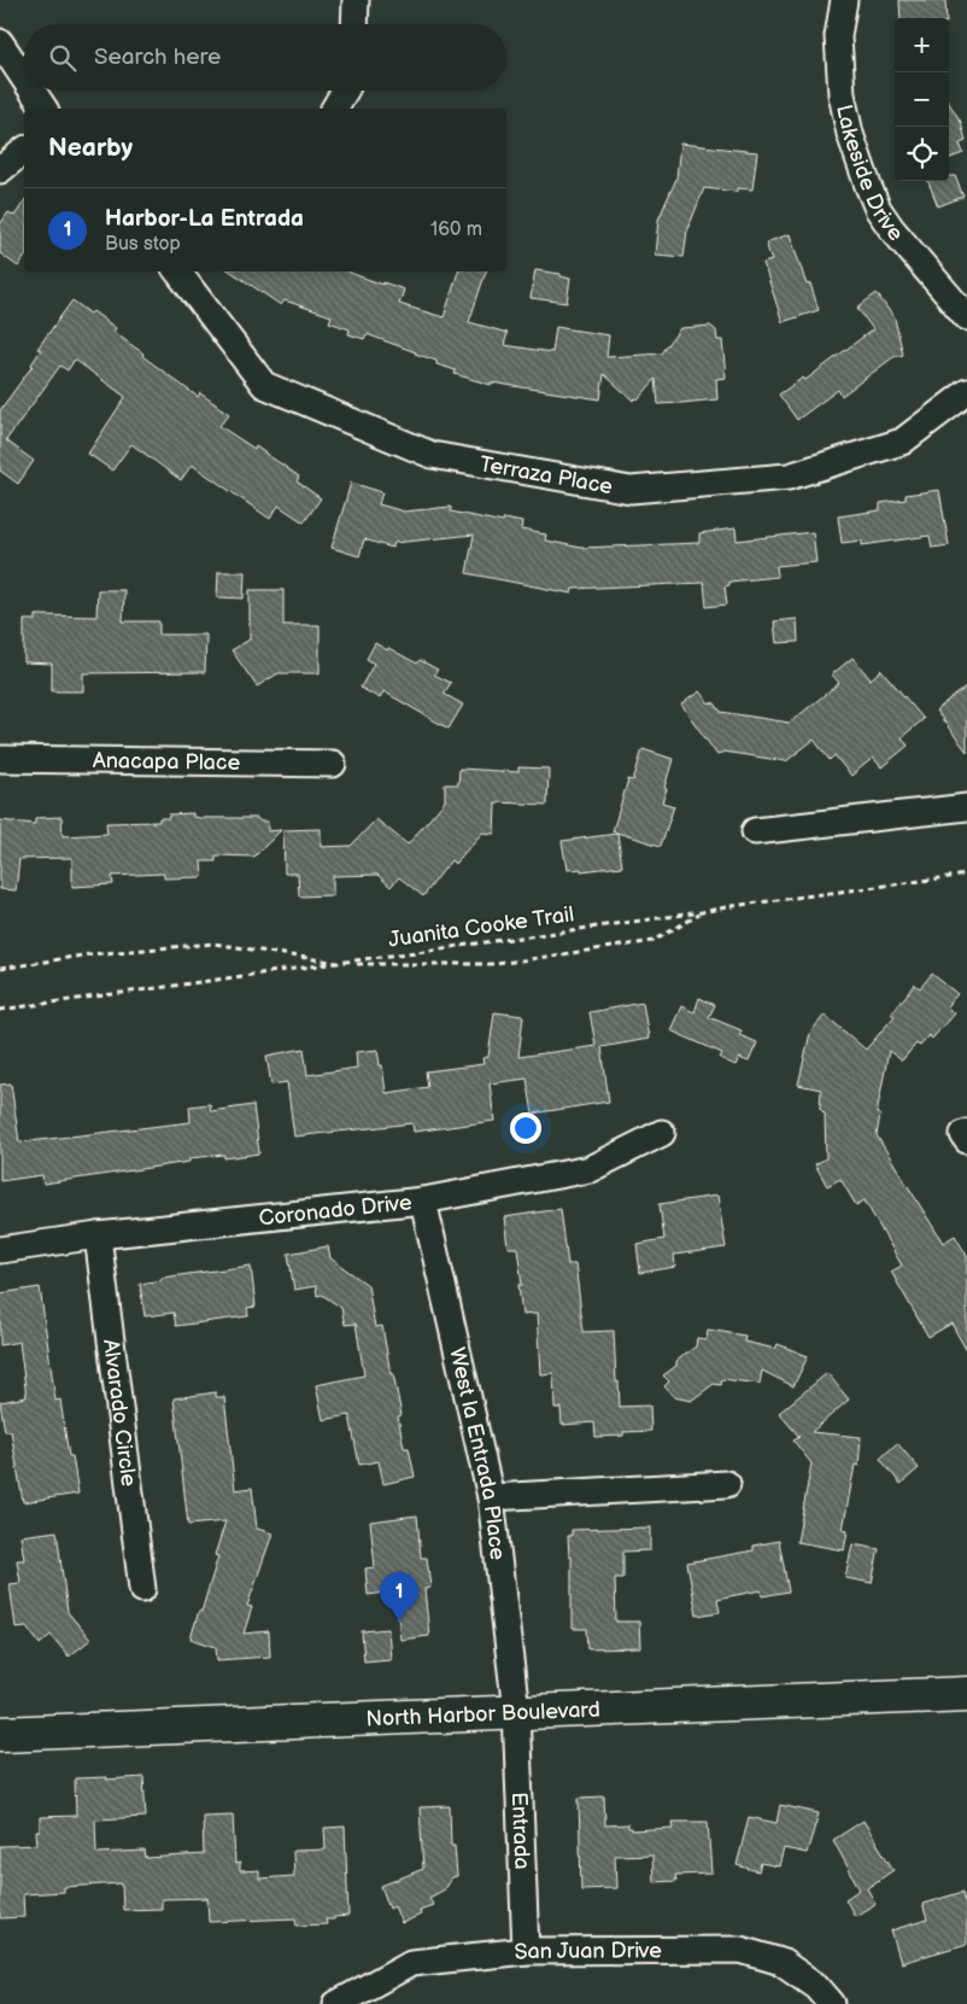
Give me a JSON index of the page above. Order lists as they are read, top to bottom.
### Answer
{
  "streets": {
    "main road": ["North Harbor Boulevard"],
    "street": [
      "Lakeside Drive",
      "Terraza Place",
      "Anacapa Place",
      "Coronado Drive",
      "Alvarado Circle",
      "West la Entrada Place",
      "Entrada",
      "San Juan Drive"
    ],
    "path": ["Juanita Cooke Trail"]
  },
  "crossings": [
    ["Coronado Drive", "Alvarado Circle"],
    ["Coronado Drive", "West la Entrada Place"],
    ["West la Entrada Place", "North Harbor Boulevard"],
    ["West la Entrada Place", "Entrada"],
    ["North Harbor Boulevard", "Entrada"],
    ["Entrada", "San Juan Drive"]
  ],
  "page": {
    "map_buttons": ["+", "−"],
    "search": "Search here",
    "heading": "Nearby",
    "list": [
      {
        "mark": "1",
        "name": "Harbor-La Entrada",
        "note": "Bus stop",
        "value": "160 m"
      }
    ],
    "pins": "1"
  }
}
